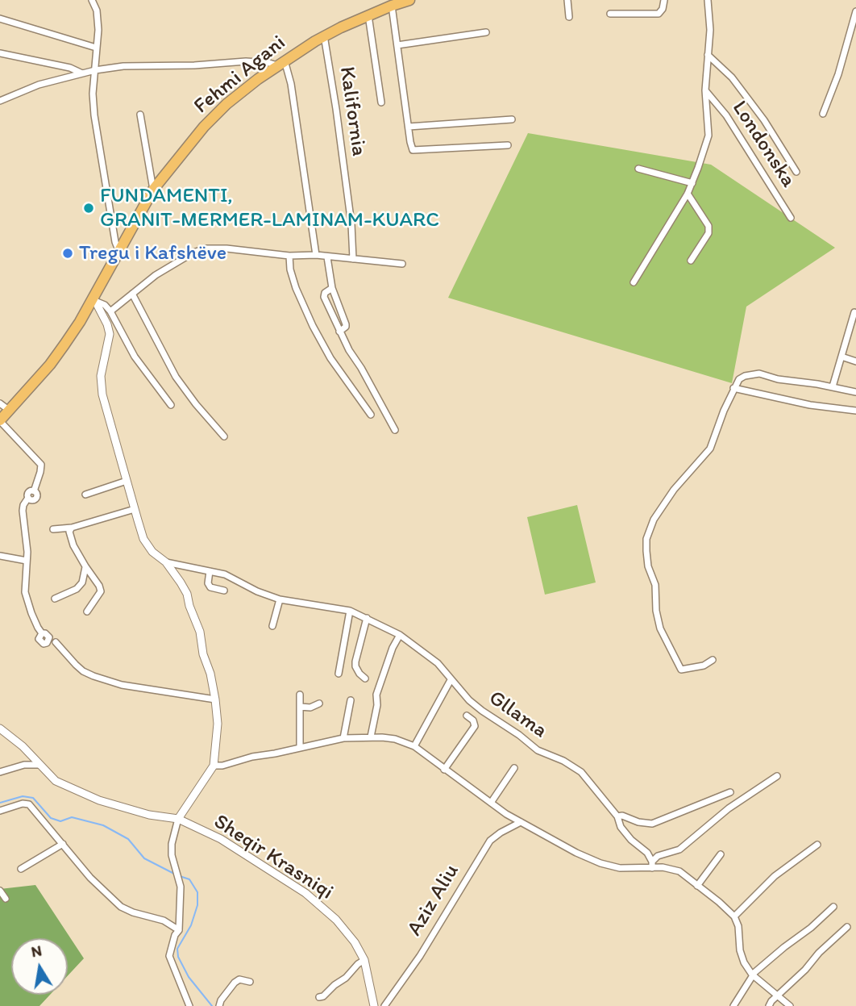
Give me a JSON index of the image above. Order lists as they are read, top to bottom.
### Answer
{
  "streets": {
    "main road": ["Fehmi Agani"],
    "street": [
      "Kalifornia",
      "Londonska",
      "Gllama",
      "Sheqir Krasniqi",
      "Aziz Aliu"
    ]
  },
  "crossings": [
    ["Fehmi Agani", "Kalifornia"]
  ],
  "places": ["FUNDAMENTI, GRANIT-MERMER-LAMINAM-KUARC", "Tregu i Kafshëve"],
  "north": "top"
}
